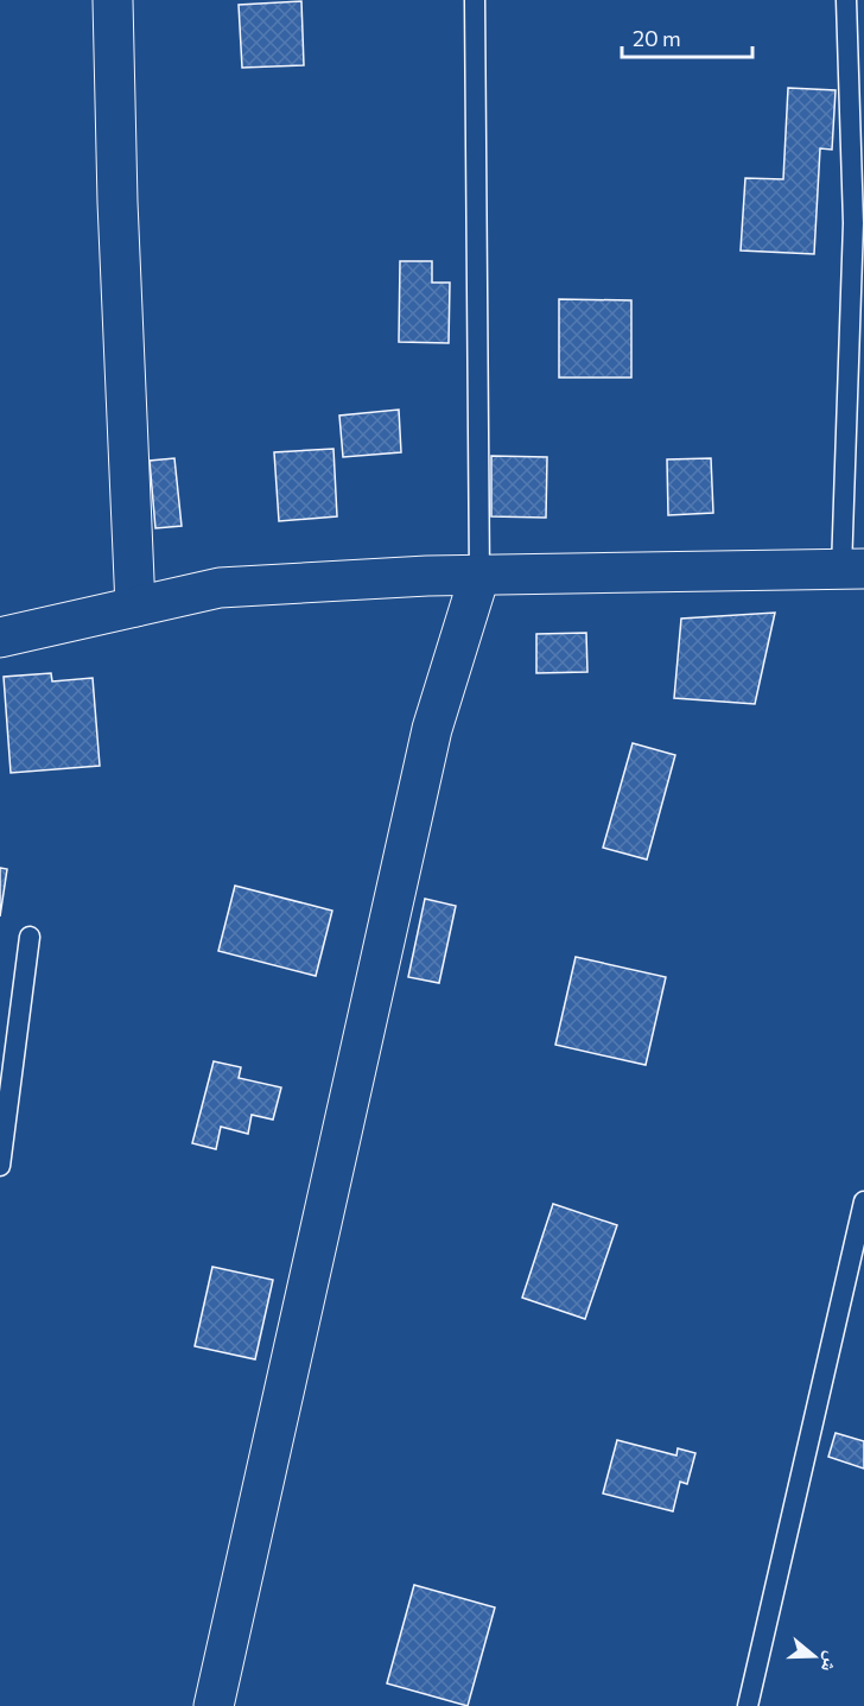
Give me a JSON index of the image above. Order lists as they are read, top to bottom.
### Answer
{
  "scale_bar": "20 m",
  "north": "right"
}
